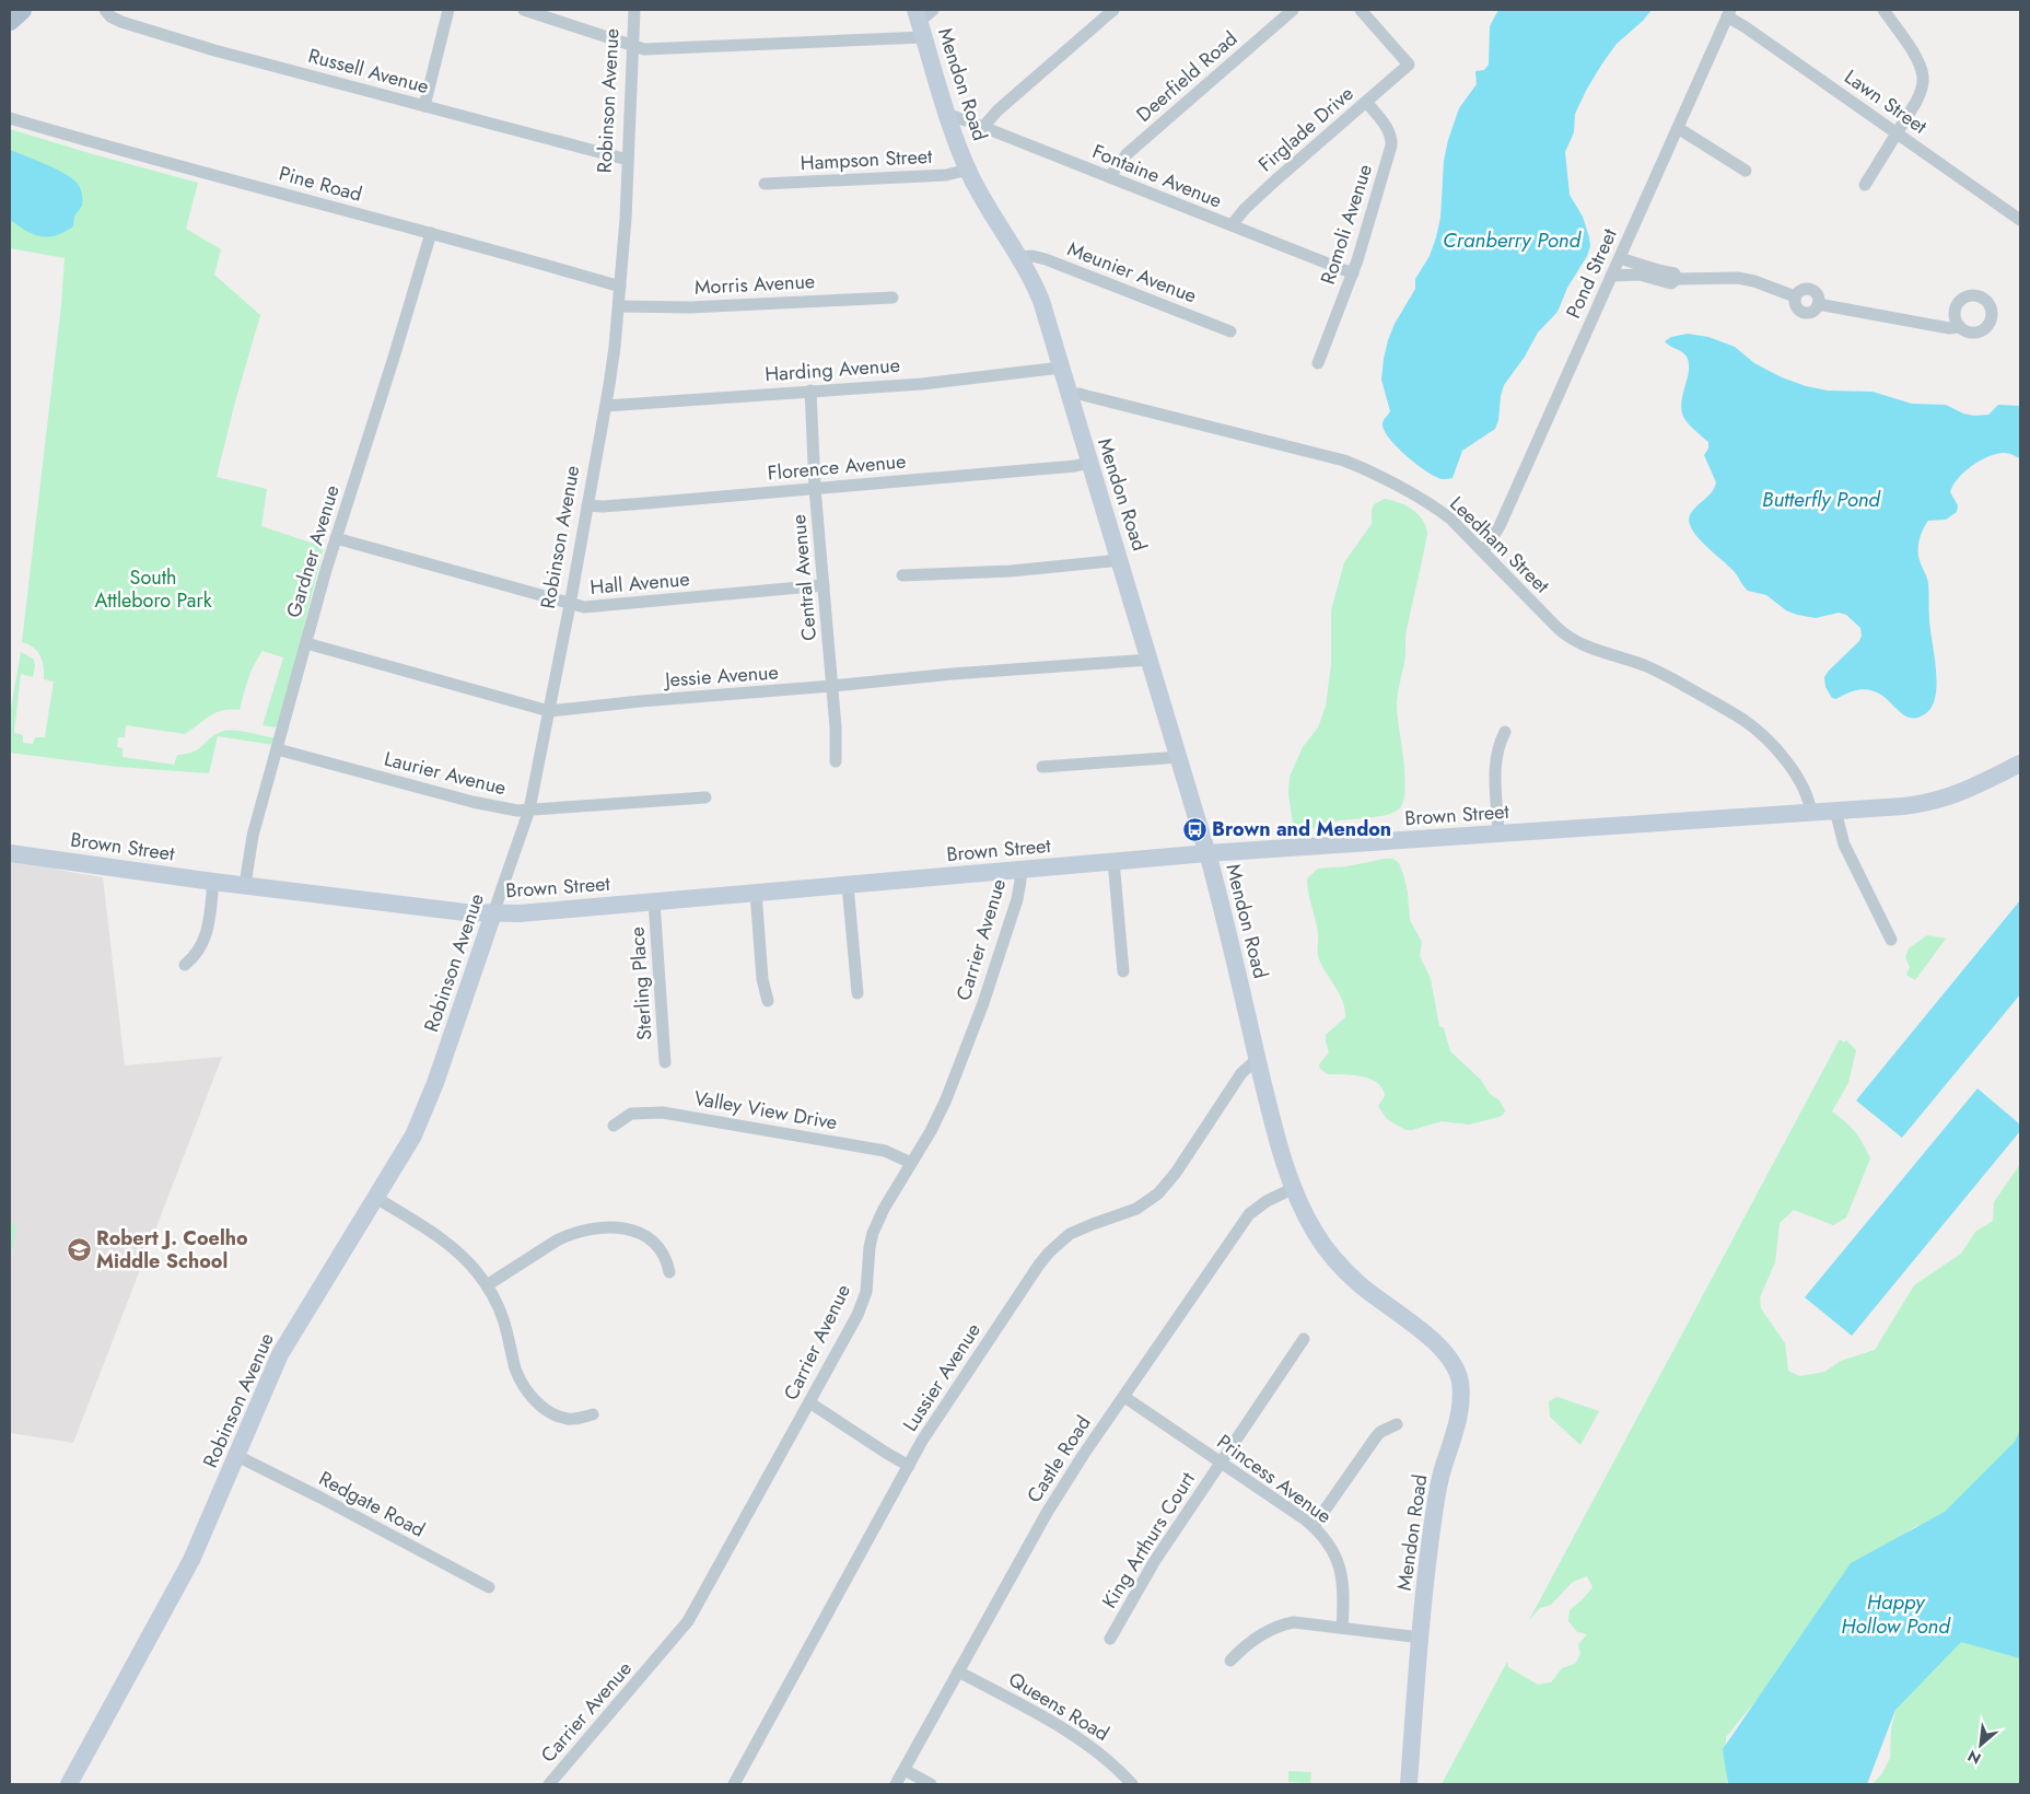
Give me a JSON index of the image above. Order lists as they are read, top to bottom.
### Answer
{
  "streets": {
    "street": [
      "Russell Avenue",
      "Deerfield Road",
      "Mendon Road",
      "Robinson Avenue",
      "Lawn Street",
      "Firglade Drive",
      "Hampson Street",
      "Fontaine Avenue",
      "Pine Road",
      "Romoli Avenue",
      "Meunier Avenue",
      "Pond Street",
      "Morris Avenue",
      "Harding Avenue",
      "Florence Avenue",
      "Leedham Street",
      "Gardner Avenue",
      "Central Avenue",
      "Hall Avenue",
      "Jessie Avenue",
      "Laurier Avenue",
      "Brown Street",
      "Carrier Avenue",
      "Sterling Place",
      "Valley View Drive",
      "Lussier Avenue",
      "Castle Road",
      "Princess Avenue",
      "Redgate Road",
      "King Arthurs Court",
      "Queens Road"
    ]
  },
  "crossings": [
    ["Russell Avenue", "Robinson Avenue"],
    ["Deerfield Road", "Fontaine Avenue"],
    ["Mendon Road", "Hampson Street"],
    ["Mendon Road", "Fontaine Avenue"],
    ["Mendon Road", "Meunier Avenue"],
    ["Mendon Road", "Harding Avenue"],
    ["Mendon Road", "Florence Avenue"],
    ["Mendon Road", "Leedham Street"],
    ["Mendon Road", "Jessie Avenue"],
    ["Mendon Road", "Brown Street"],
    ["Mendon Road", "Lussier Avenue"],
    ["Mendon Road", "Castle Road"],
    ["Robinson Avenue", "Pine Road"],
    ["Robinson Avenue", "Morris Avenue"],
    ["Robinson Avenue", "Harding Avenue"],
    ["Robinson Avenue", "Florence Avenue"],
    ["Robinson Avenue", "Hall Avenue"],
    ["Robinson Avenue", "Jessie Avenue"],
    ["Robinson Avenue", "Laurier Avenue"],
    ["Robinson Avenue", "Brown Street"],
    ["Robinson Avenue", "Redgate Road"],
    ["Lawn Street", "Pond Street"],
    ["Firglade Drive", "Fontaine Avenue"],
    ["Firglade Drive", "Romoli Avenue"],
    ["Fontaine Avenue", "Romoli Avenue"],
    ["Pine Road", "Gardner Avenue"],
    ["Pond Street", "Leedham Street"],
    ["Harding Avenue", "Central Avenue"],
    ["Florence Avenue", "Central Avenue"],
    ["Leedham Street", "Brown Street"],
    ["Gardner Avenue", "Hall Avenue"],
    ["Gardner Avenue", "Jessie Avenue"],
    ["Gardner Avenue", "Laurier Avenue"],
    ["Gardner Avenue", "Brown Street"],
    ["Central Avenue", "Hall Avenue"],
    ["Central Avenue", "Jessie Avenue"],
    ["Brown Street", "Carrier Avenue"],
    ["Brown Street", "Sterling Place"],
    ["Carrier Avenue", "Valley View Drive"],
    ["Castle Road", "Princess Avenue"],
    ["Castle Road", "Queens Road"],
    ["Princess Avenue", "King Arthurs Court"]
  ],
  "water": ["Cranberry Pond", "Butterfly Pond", "Happy Hollow Pond"],
  "parks": ["South Attleboro Park"],
  "places": {
    "bus stop": ["Brown and Mendon"],
    "school or university": ["Robert J. Coelho Middle School"]
  },
  "north": "bottom left"
}
